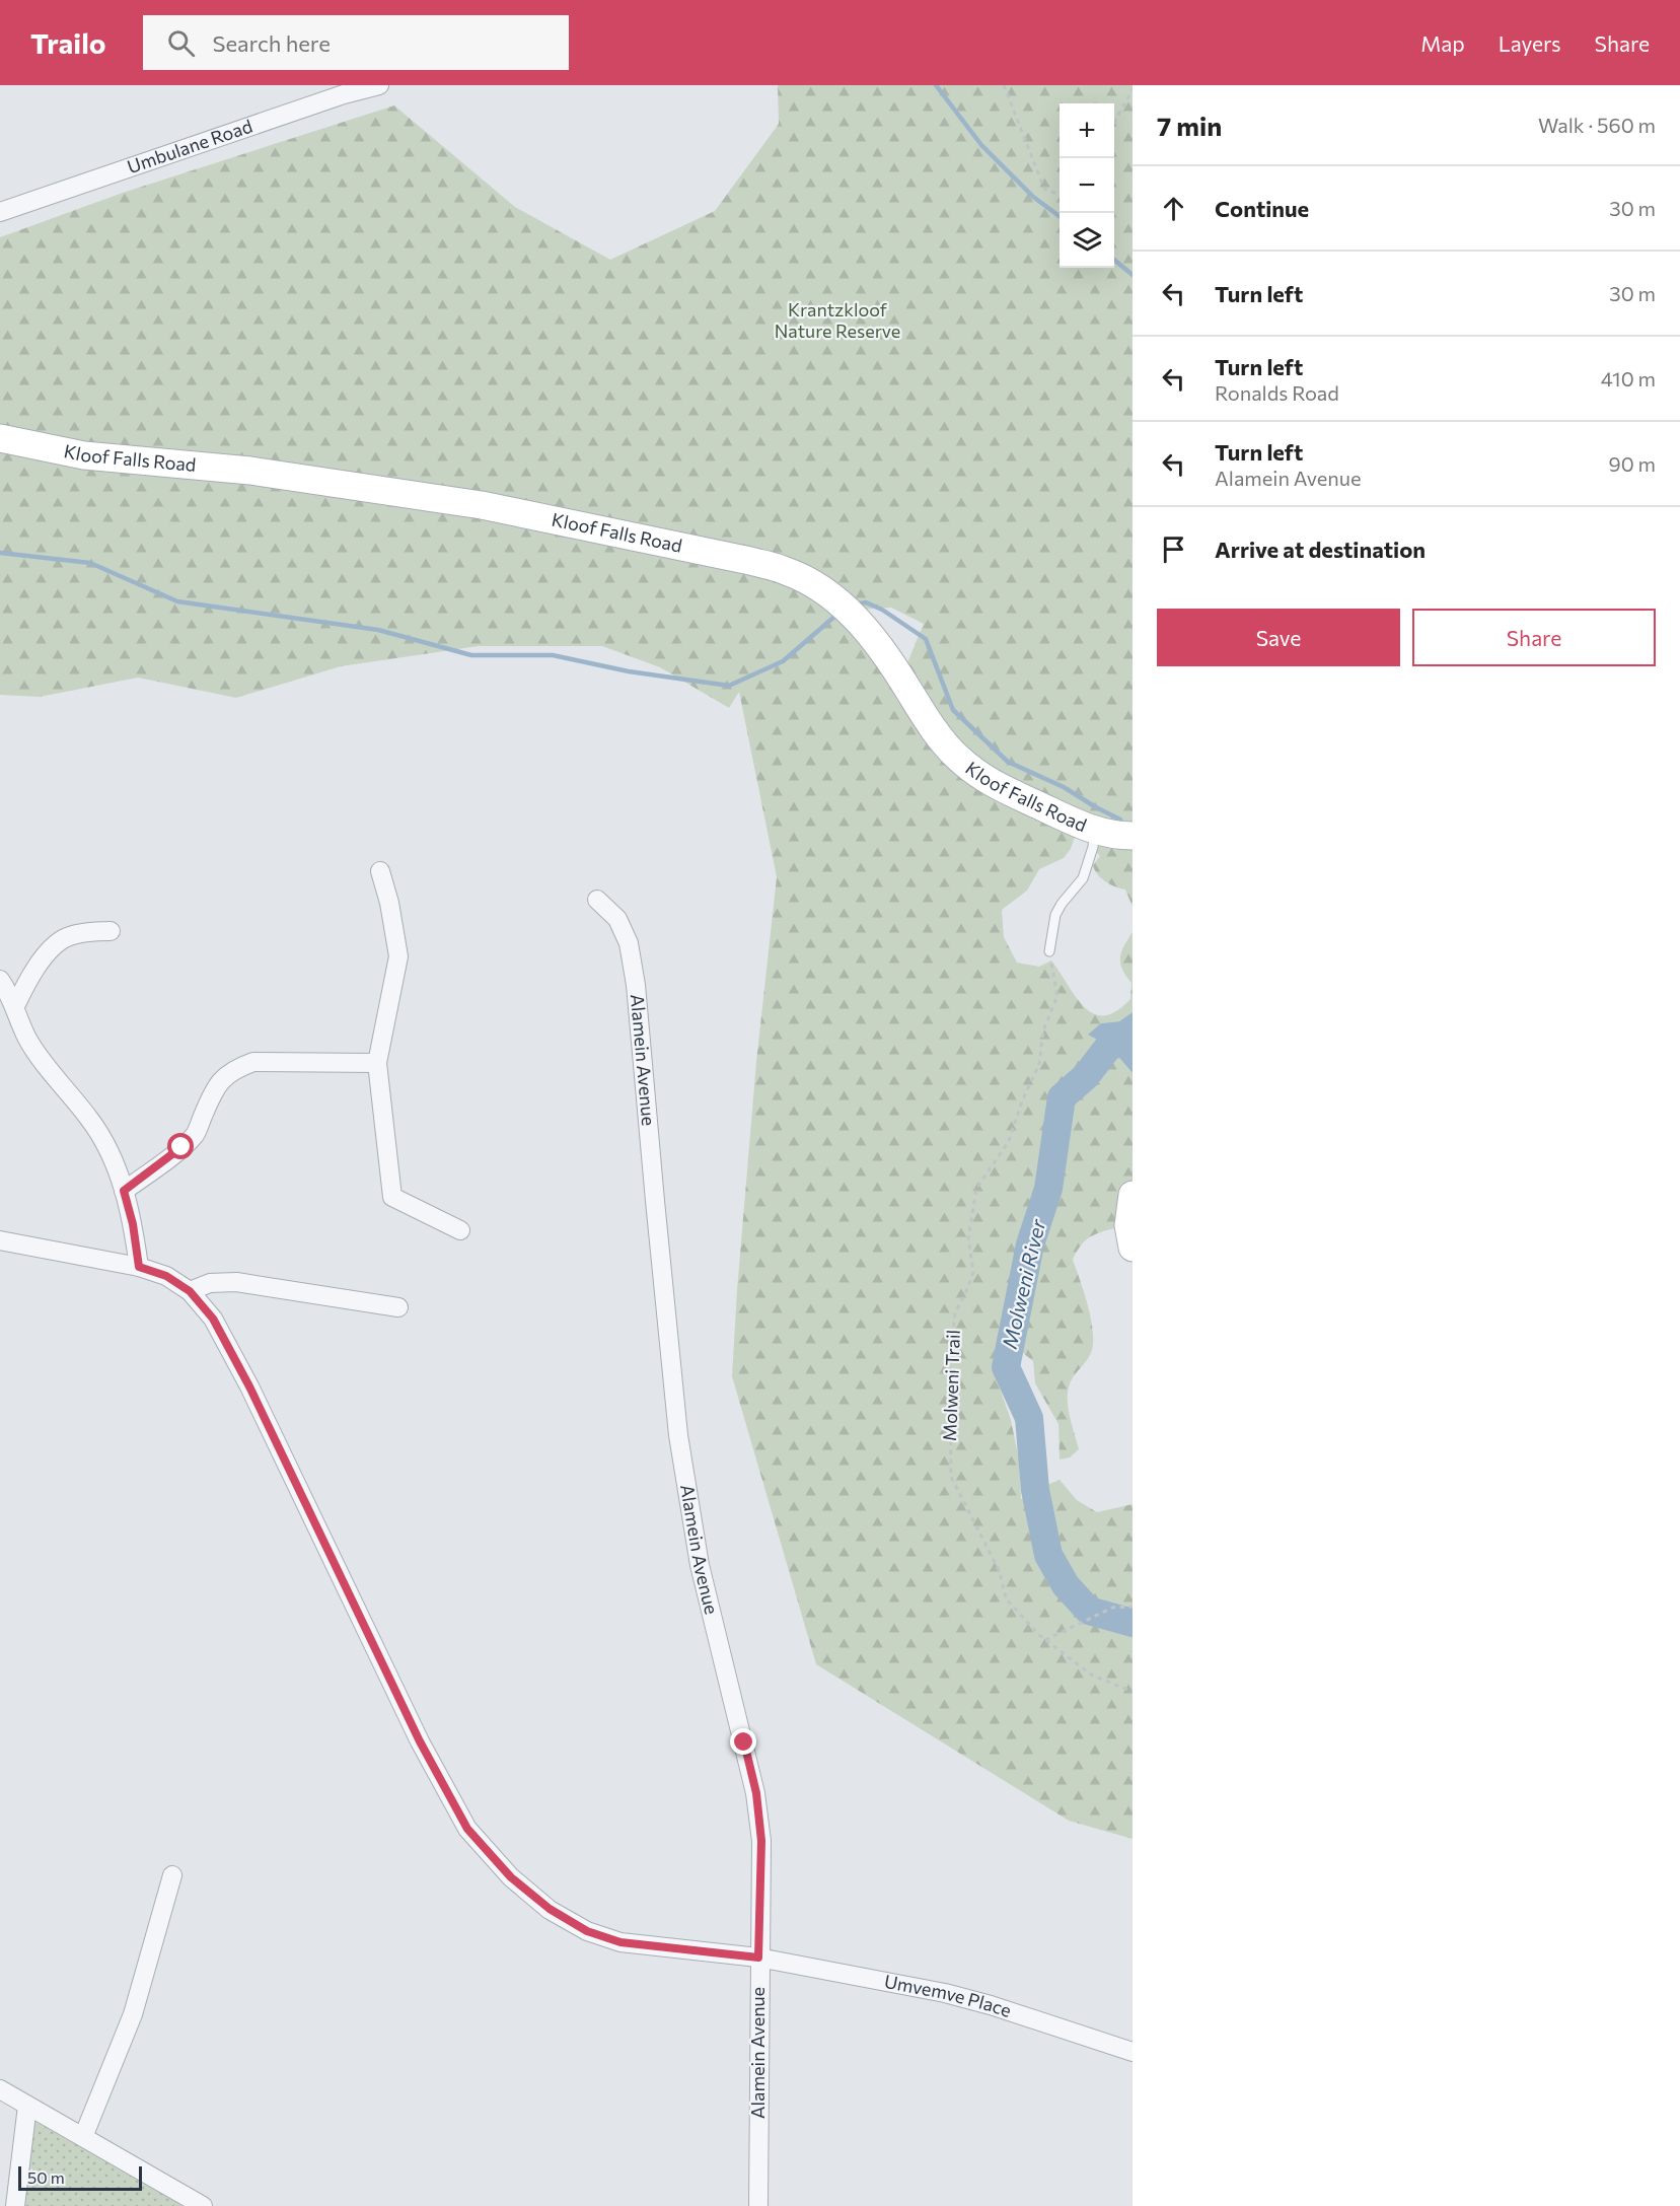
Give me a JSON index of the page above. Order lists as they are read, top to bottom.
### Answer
{
  "streets": {
    "main road": ["Kloof Falls Road"],
    "street": ["Umbulane Road", "Alamein Avenue", "Umvemve Place"],
    "path": ["Molweni Trail"]
  },
  "crossings": [
    ["Alamein Avenue", "Umvemve Place"]
  ],
  "water": ["Molweni River"],
  "parks": ["Krantzkloof Nature Reserve"],
  "scale_bar": "50 m",
  "page": {
    "header": "Trailo",
    "search": "Search here",
    "nav": ["Map", "Layers", "Share"],
    "heading": ["7 min", "Walk · 560 m"],
    "map_buttons": ["+", "−"],
    "list": [
      ["Continue", "30 m"],
      ["Turn left", "30 m"],
      ["Turn left", "Ronalds Road", "410 m"],
      ["Turn left", "Alamein Avenue", "90 m"],
      "Arrive at destination"
    ],
    "buttons": ["Save", "Share"],
    "scale": "50 m"
  }
}
